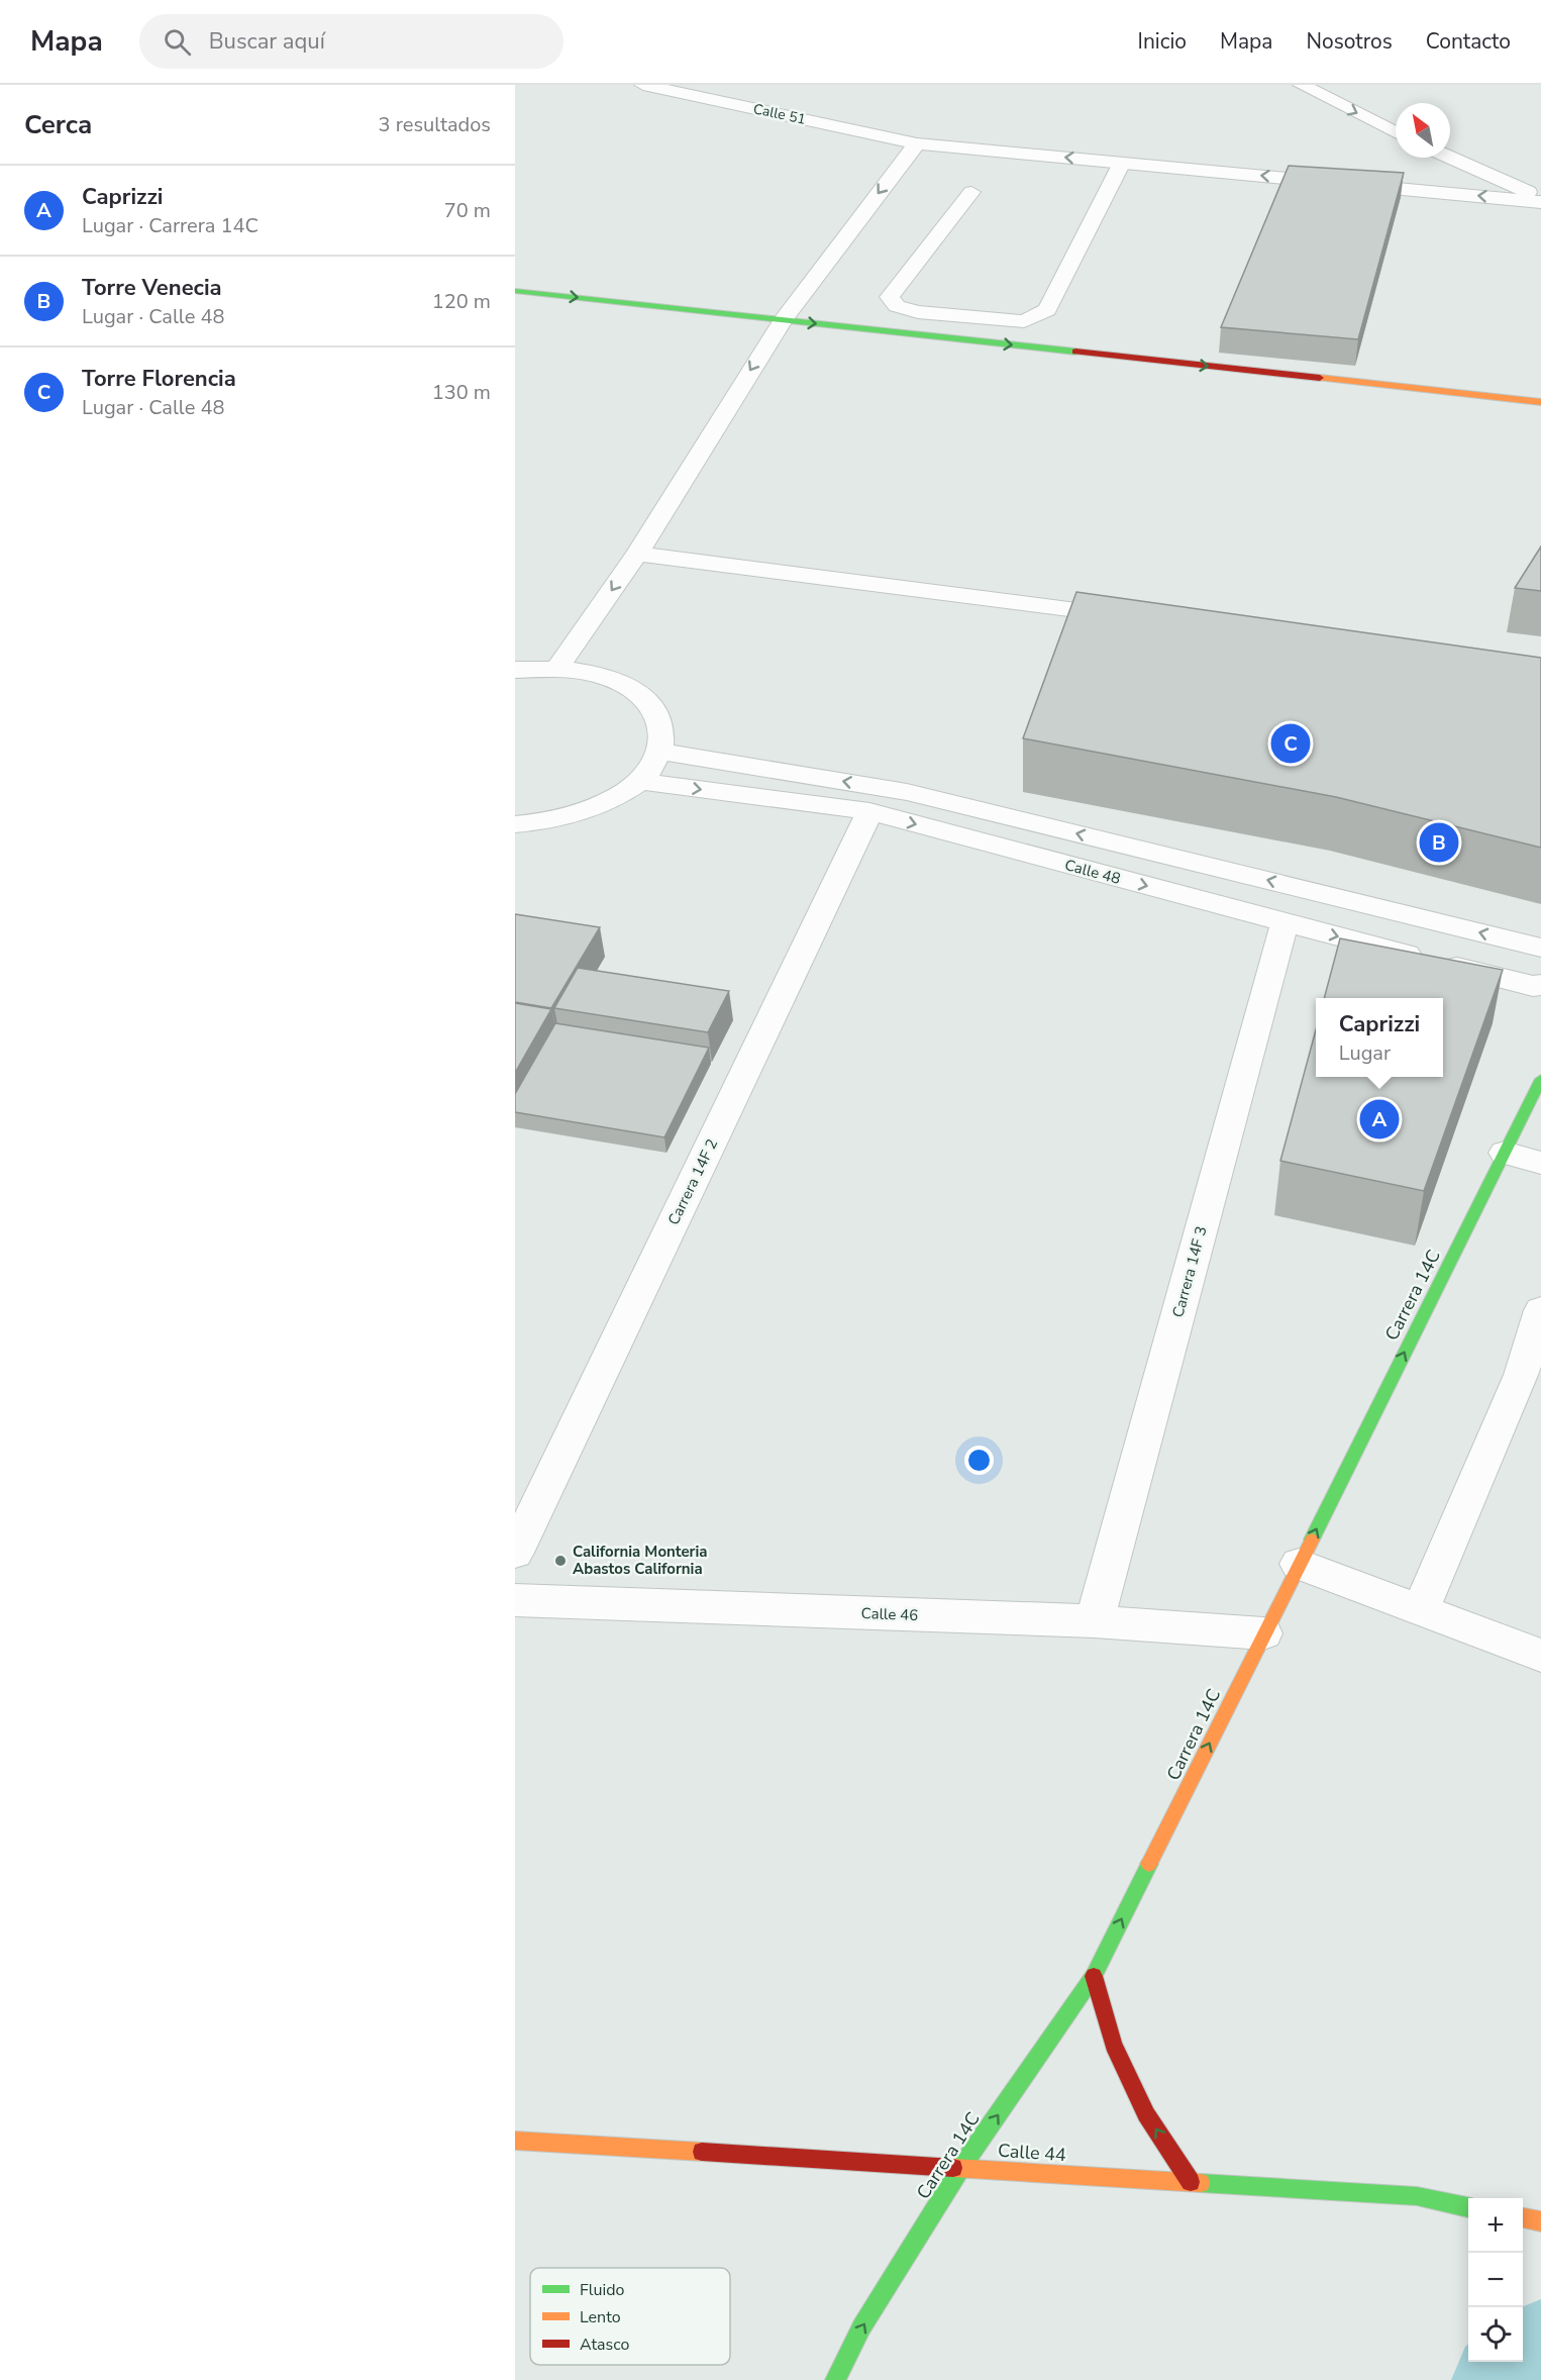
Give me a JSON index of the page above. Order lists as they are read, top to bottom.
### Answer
{
  "streets": {
    "street": [
      "Calle 51",
      "Calle 48",
      "Carrera 14F 2",
      "Carrera 14F 3",
      "Carrera 14C",
      "Calle 46",
      "Calle 44"
    ]
  },
  "crossings": [
    ["Calle 48", "Carrera 14F 2"],
    ["Calle 48", "Carrera 14F 3"],
    ["Carrera 14F 3", "Calle 46"],
    ["Carrera 14C", "Calle 46"],
    ["Carrera 14C", "Calle 44"]
  ],
  "one_way": ["Carrera 14C"],
  "places": ["California Monteria Abastos California"],
  "legend": ["Fluido", "Lento", "Atasco"],
  "north": "top left",
  "page": {
    "header": "Mapa",
    "search": "Buscar aquí",
    "nav": [
      "Inicio",
      "Mapa",
      "Nosotros",
      "Contacto"
    ],
    "heading": ["Cerca", "3 resultados"],
    "list": [
      {
        "mark": "A",
        "name": "Caprizzi",
        "note": "Lugar · Carrera 14C",
        "value": "70 m"
      },
      {
        "mark": "B",
        "name": "Torre Venecia",
        "note": "Lugar · Calle 48",
        "value": "120 m"
      },
      {
        "mark": "C",
        "name": "Torre Florencia",
        "note": "Lugar · Calle 48",
        "value": "130 m"
      }
    ],
    "pins": ["C", "B", "A"],
    "popup": ["Caprizzi", "Lugar"],
    "map_buttons": ["+", "−"]
  }
}
